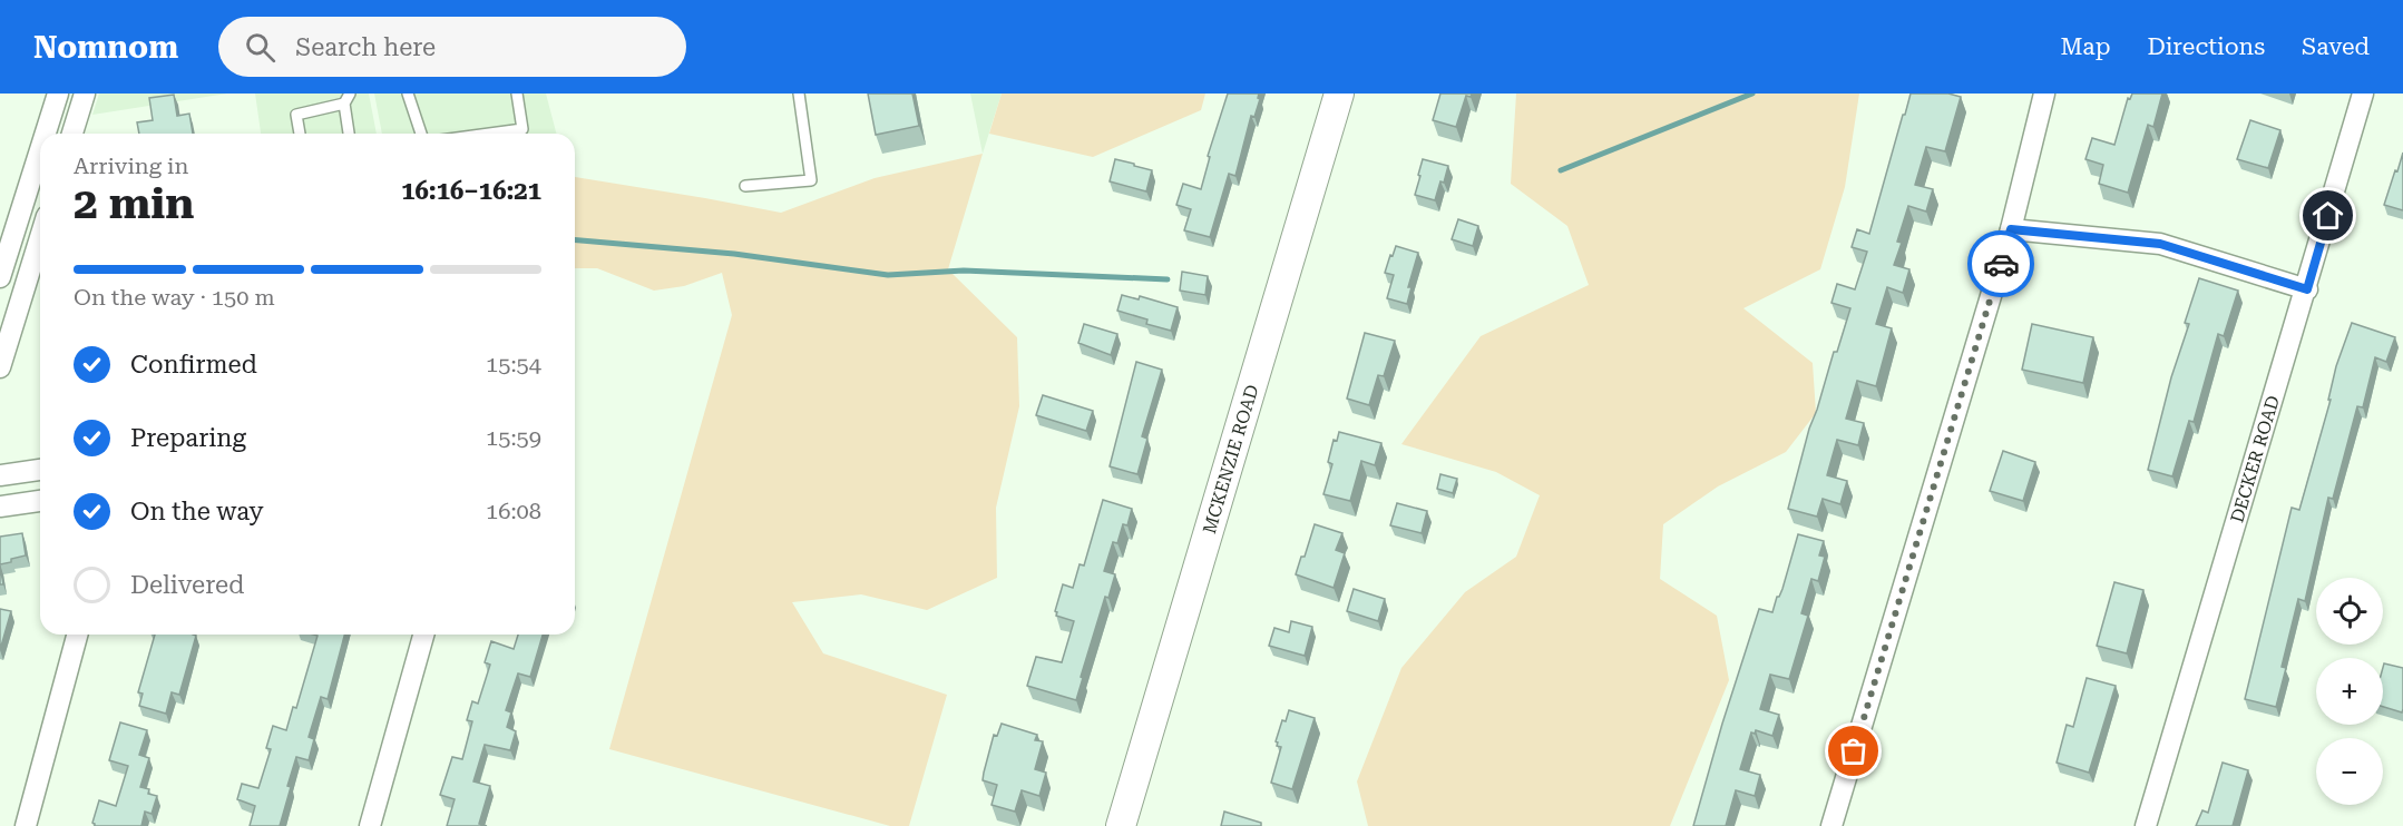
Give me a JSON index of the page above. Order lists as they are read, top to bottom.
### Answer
{
  "streets": {
    "street": ["MCKENZIE ROAD", "DECKER ROAD"]
  },
  "page": {
    "header": "Nomnom",
    "search": "Search here",
    "nav": ["Map", "Directions", "Saved"],
    "heading": ["2 min", "Arriving in", "16:16–16:21"],
    "bar": "On the way · 150 m",
    "list": [
      ["Confirmed", "15:54"],
      ["Preparing", "15:59"],
      ["On the way", "16:08"],
      "Delivered"
    ],
    "map_buttons": ["+", "−"]
  }
}
